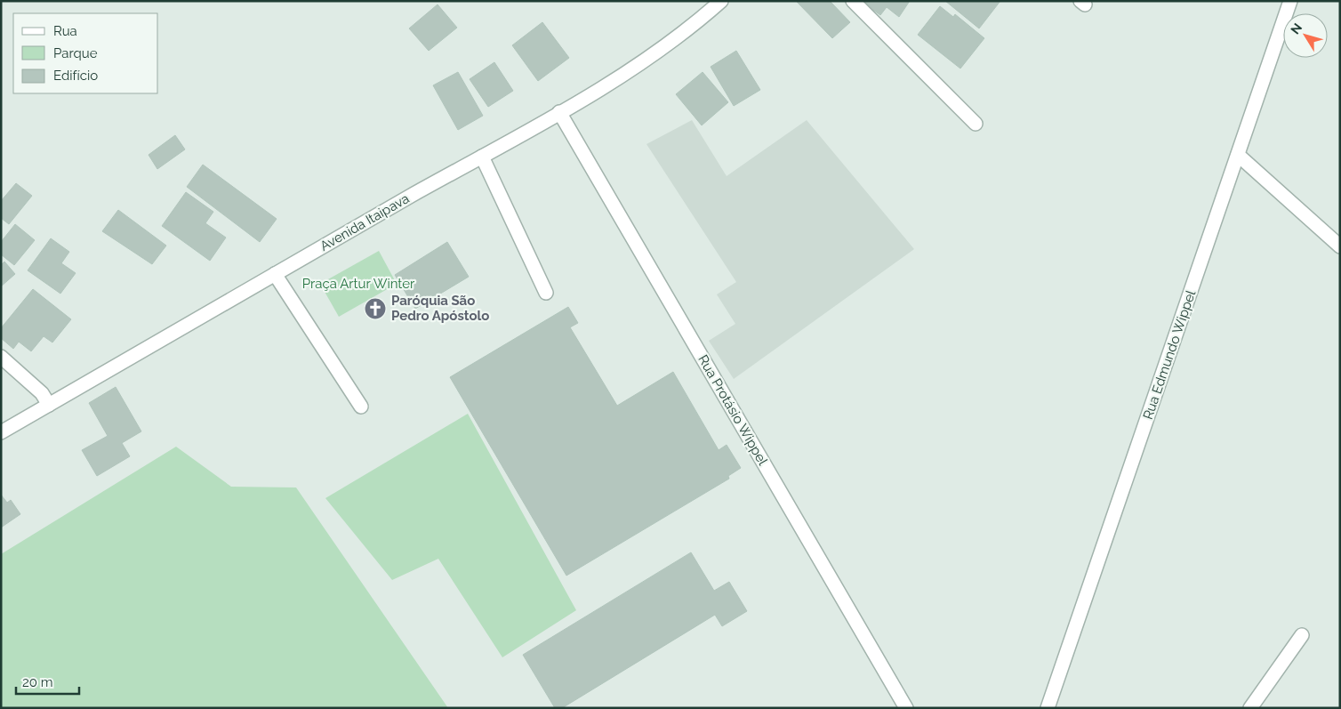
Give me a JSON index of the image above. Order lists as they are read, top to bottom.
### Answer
{
  "streets": {
    "street": ["Avenida Itaipava", "Rua Edmundo Wippel", "Rua Protásio Wippel"]
  },
  "crossings": [
    ["Avenida Itaipava", "Rua Protásio Wippel"]
  ],
  "parks": ["Praça Artur Winter"],
  "places": {
    "church": ["Paróquia São Pedro Apóstolo"]
  },
  "legend": ["Rua", "Parque", "Edifício"],
  "scale_bar": "20 m",
  "north": "top left"
}
